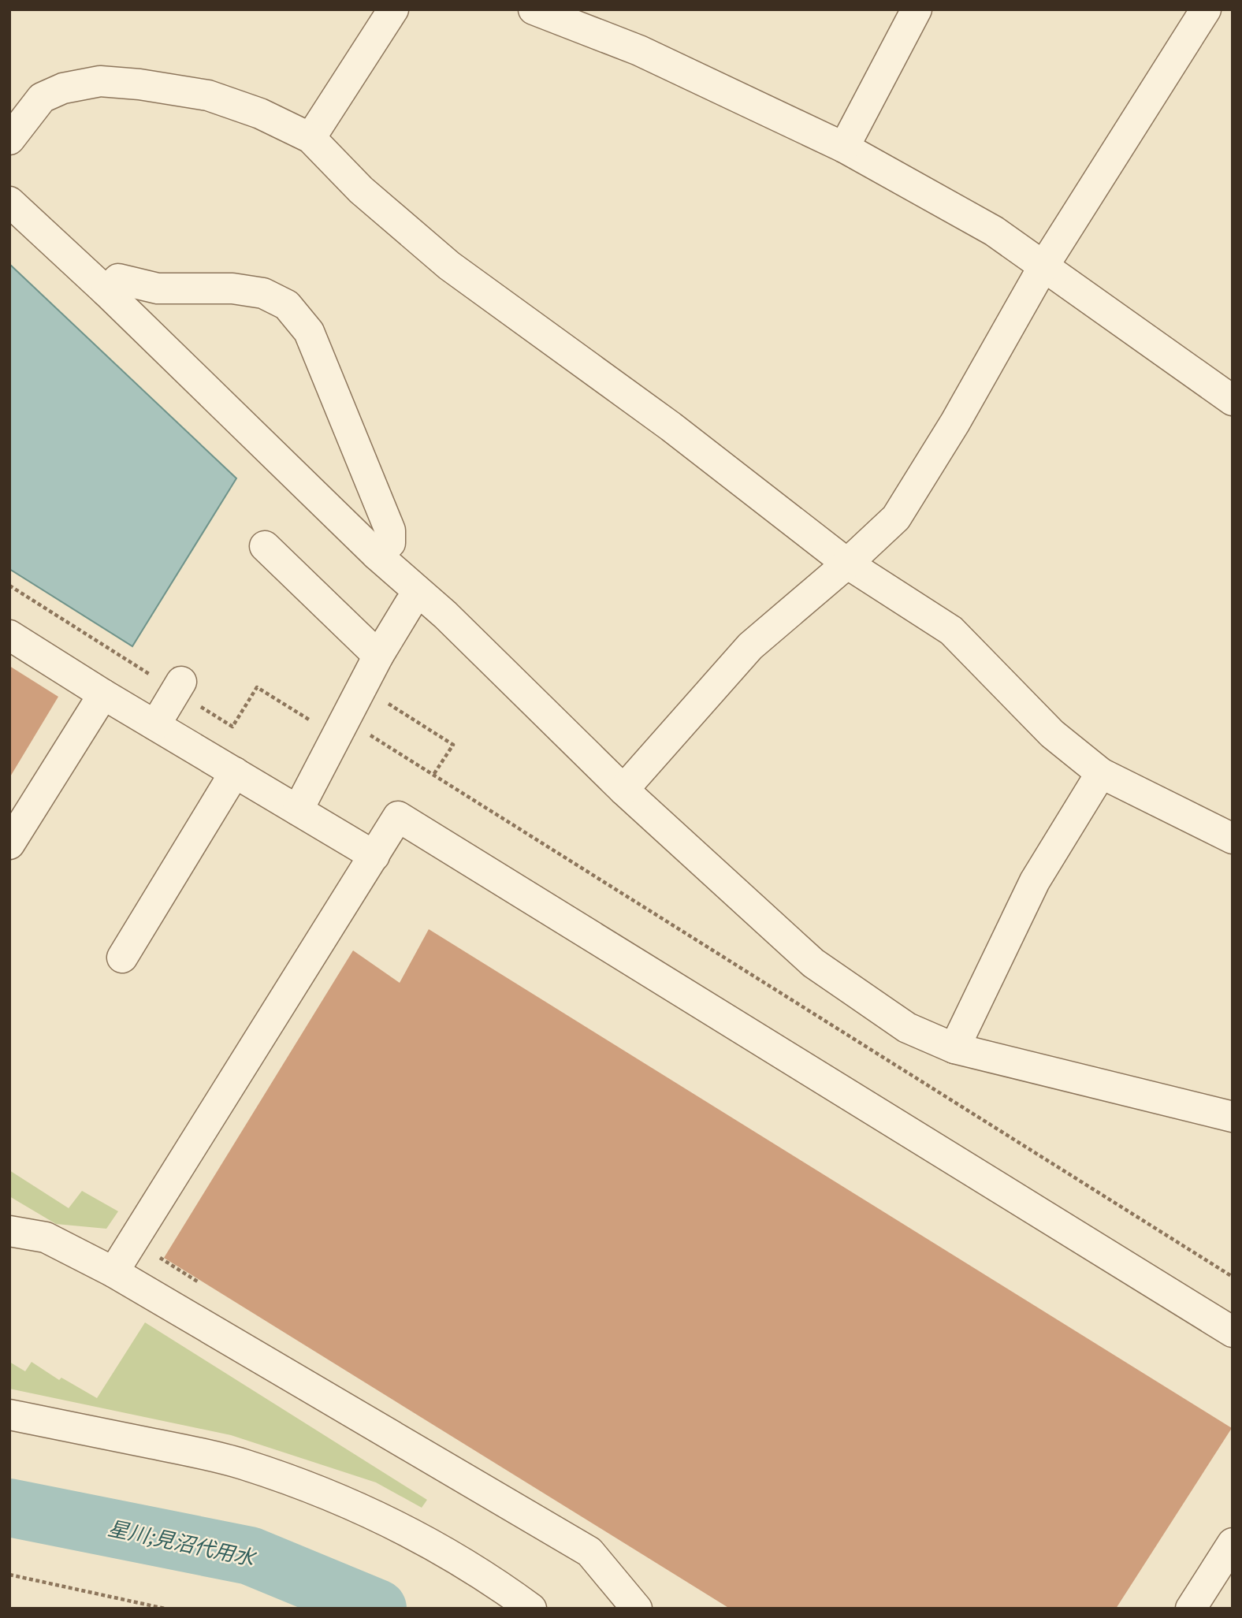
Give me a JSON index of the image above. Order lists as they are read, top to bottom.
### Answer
{
  "water": ["星川;見沼代用水"]
}
